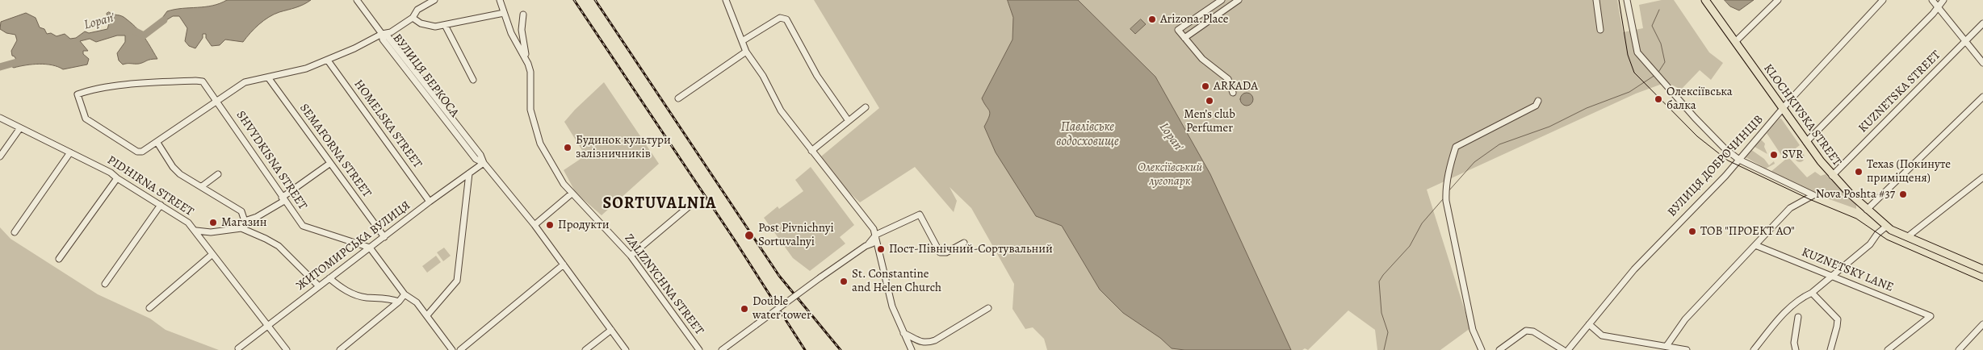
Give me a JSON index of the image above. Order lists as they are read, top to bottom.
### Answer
{
  "streets": {
    "main road": ["KLOCHKIVSKA STREET"],
    "street": [
      "ВУЛИЦЯ БЕРКОСА",
      "KUZNETSKA STREET",
      "HOMELSKA STREET",
      "SEMAFORNA STREET",
      "SHVYDKISNA STREET",
      "ВУЛИЦЯ ДОБРОЧИНЦІВ",
      "PIDHIRNA STREET",
      "ЖИТОМИРСЬКА ВУЛИЦЯ",
      "KUZNETSKY LANE",
      "ZALIZNYCHNA STREET"
    ]
  },
  "crossings": [
    ["ВУЛИЦЯ БЕРКОСА", "ЖИТОМИРСЬКА ВУЛИЦЯ"],
    ["KUZNETSKA STREET", "KLOCHKIVSKA STREET"],
    ["KLOCHKIVSKA STREET", "ВУЛИЦЯ ДОБРОЧИНЦІВ"],
    ["HOMELSKA STREET", "ЖИТОМИРСЬКА ВУЛИЦЯ"],
    ["SEMAFORNA STREET", "ЖИТОМИРСЬКА ВУЛИЦЯ"],
    ["SHVYDKISNA STREET", "ЖИТОМИРСЬКА ВУЛИЦЯ"],
    ["PIDHIRNA STREET", "ЖИТОМИРСЬКА ВУЛИЦЯ"]
  ],
  "districts": ["SORTUVALNIA"],
  "water": ["Lopan'", "Павлівське водосховище"],
  "parks": ["Олексіївський лугопарк"],
  "places": [
    "Arizona.Place",
    "ARKADA",
    "Олексіївська балка",
    "Men’s club Perfumer",
    "Будинок культури залізничників",
    "SVR",
    "Texas (Покинуте приміщеня)",
    "Nova Poshta #37",
    "Магазин",
    "Продукти",
    "ТОВ \"ПРОЕКТ АО\"",
    "Post Pivnichnyi Sortuvalnyi",
    "Пост-Північний-Сортувальний",
    "St. Constantine and Helen Church",
    "Double water tower"
  ]
}
